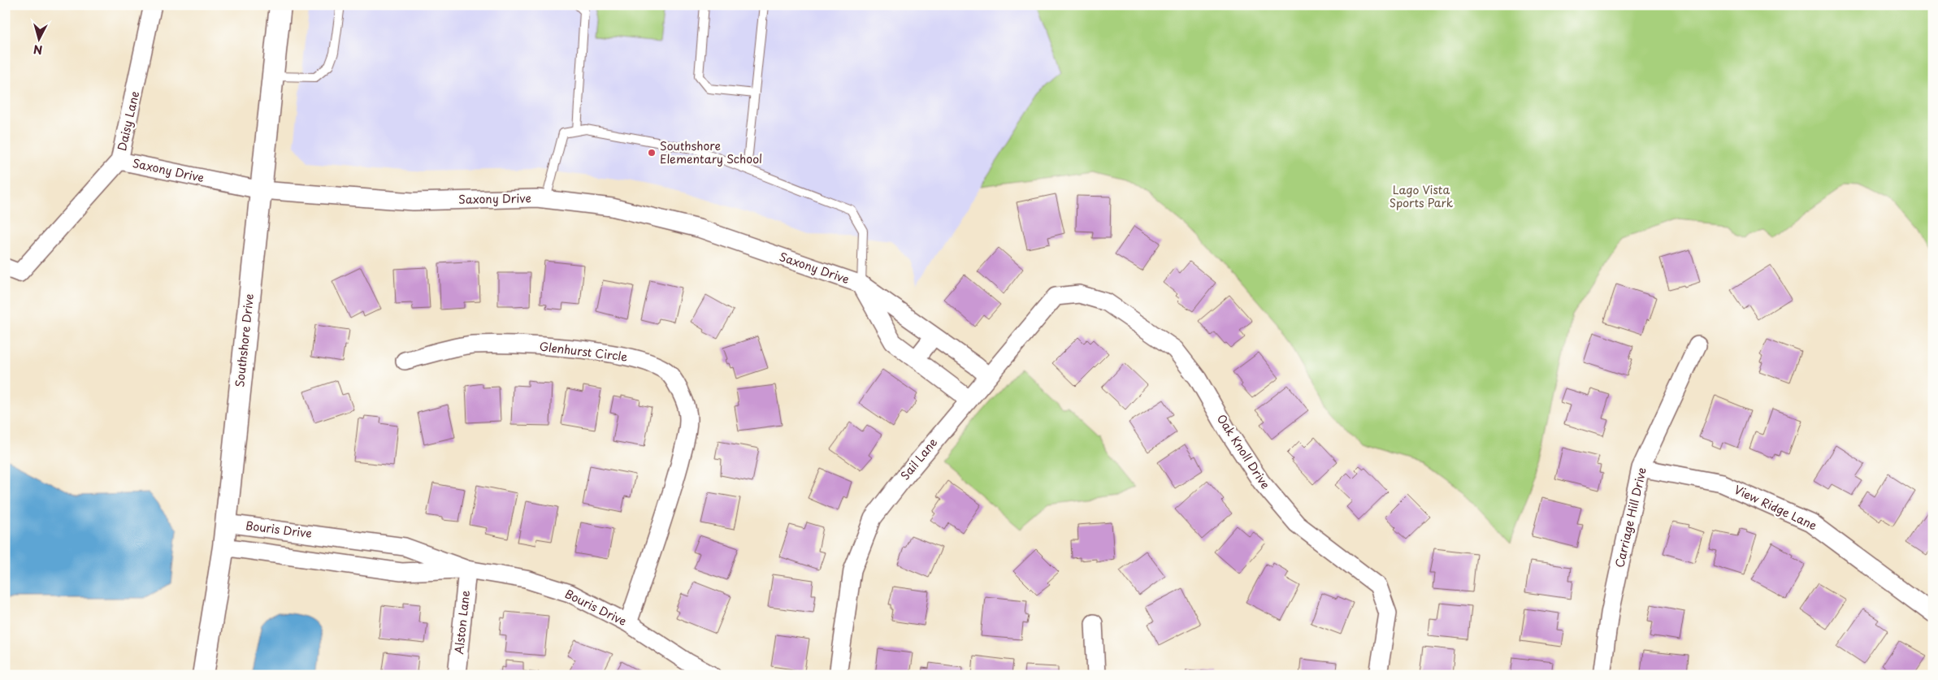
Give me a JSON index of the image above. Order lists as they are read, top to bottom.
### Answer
{
  "streets": {
    "street": [
      "Daisy Lane",
      "Saxony Drive",
      "Southshore Drive",
      "Glenhurst Circle",
      "Oak Knoll Drive",
      "Sail Lane",
      "View Ridge Lane",
      "Carriage Hill Drive",
      "Bouris Drive",
      "Alston Lane"
    ]
  },
  "crossings": [
    ["Daisy Lane", "Saxony Drive"],
    ["Saxony Drive", "Southshore Drive"],
    ["Saxony Drive", "Sail Lane"],
    ["Southshore Drive", "Bouris Drive"],
    ["Glenhurst Circle", "Bouris Drive"],
    ["Oak Knoll Drive", "Sail Lane"],
    ["View Ridge Lane", "Carriage Hill Drive"],
    ["Bouris Drive", "Alston Lane"]
  ],
  "parks": ["Lago Vista Sports Park"],
  "places": ["Southshore Elementary School"],
  "north": "bottom"
}
